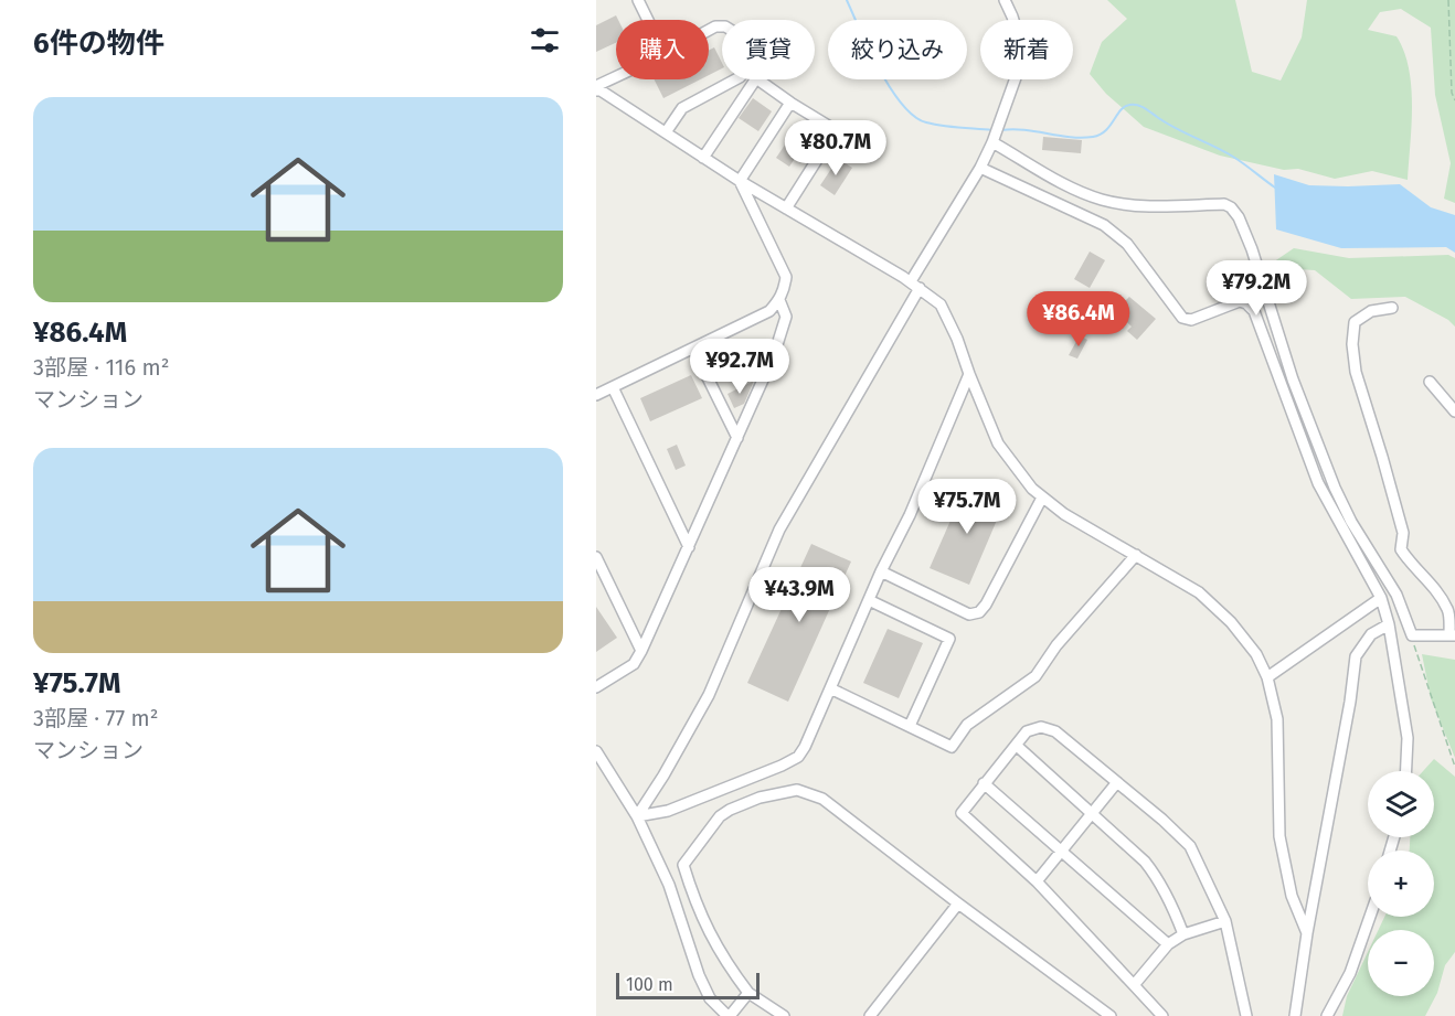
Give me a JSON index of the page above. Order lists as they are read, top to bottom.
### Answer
{
  "scale_bar": "100 m",
  "page": {
    "heading": "6件の物件",
    "chip": [
      "購入",
      "賃貸",
      "絞り込み",
      "新着"
    ],
    "list": [
      {
        "name": "¥86.4M",
        "note": "3部屋 · 116 m² · マンション"
      },
      {
        "name": "¥75.7M",
        "note": "3部屋 · 77 m² · マンション"
      }
    ],
    "price": [
      "¥80.7M",
      "¥79.2M",
      "¥86.4M",
      "¥92.7M",
      "¥75.7M",
      "¥43.9M"
    ],
    "map_buttons": ["+", "−"],
    "scale": "100 m"
  }
}
